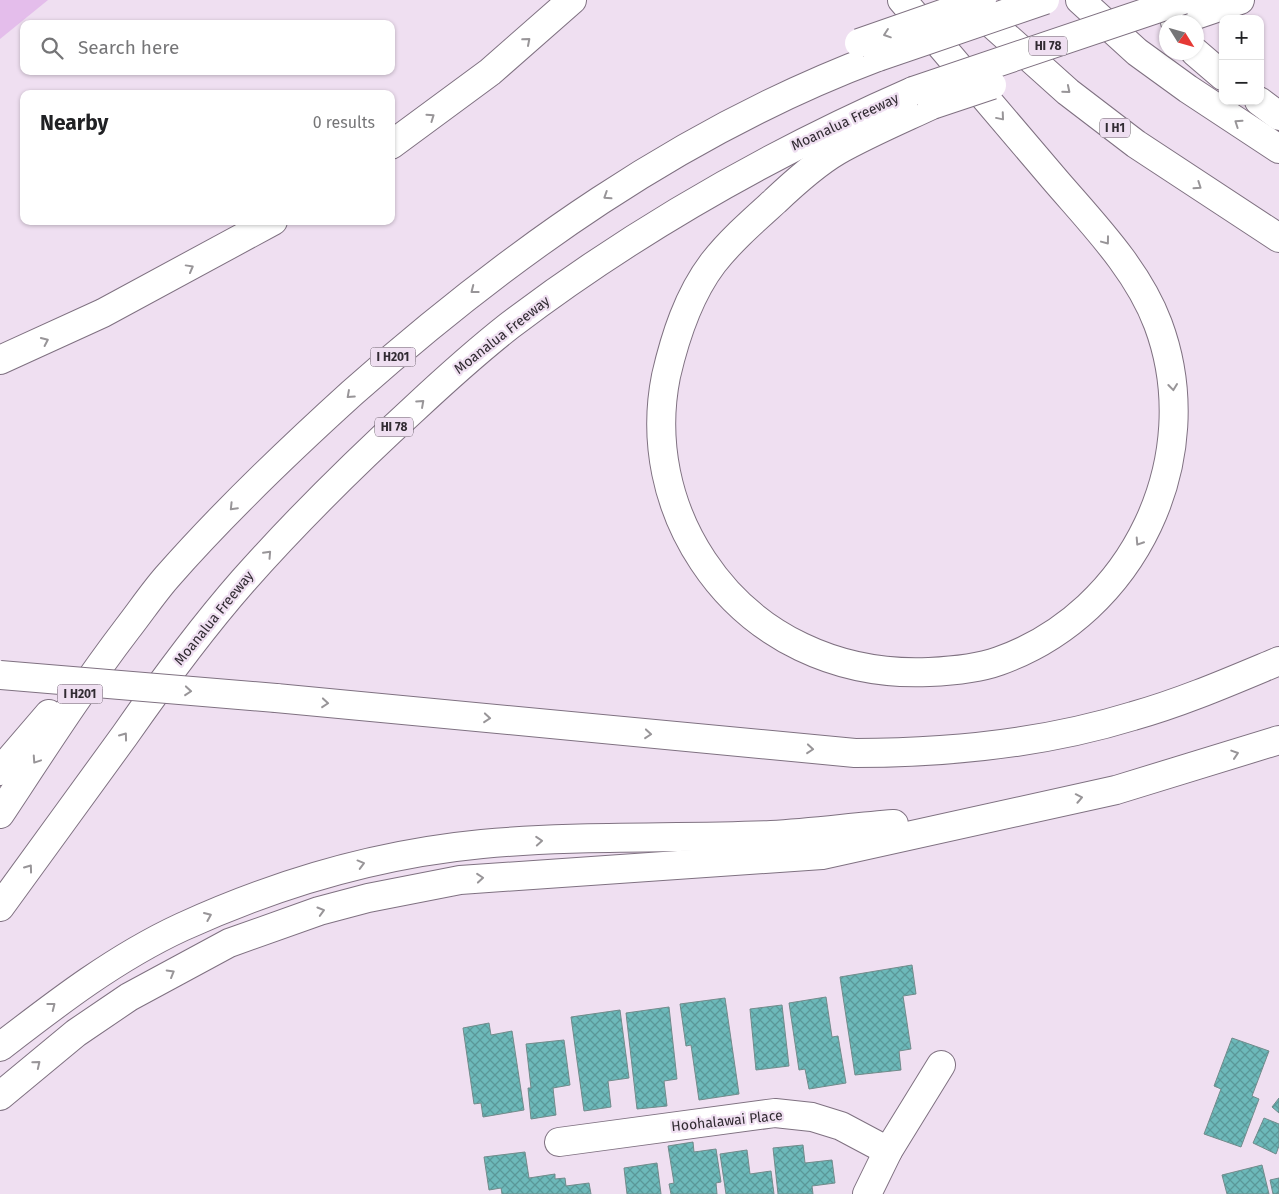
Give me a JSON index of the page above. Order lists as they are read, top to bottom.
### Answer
{
  "streets": {
    "main road": [
      "HI 78",
      "Moanalua Freeway",
      "I H1",
      "I H201",
      "Hoohalawai Place"
    ]
  },
  "north": "bottom right",
  "page": {
    "map_buttons": ["+", "−"],
    "search": "Search here",
    "heading": ["Nearby", "0 results"]
  }
}
